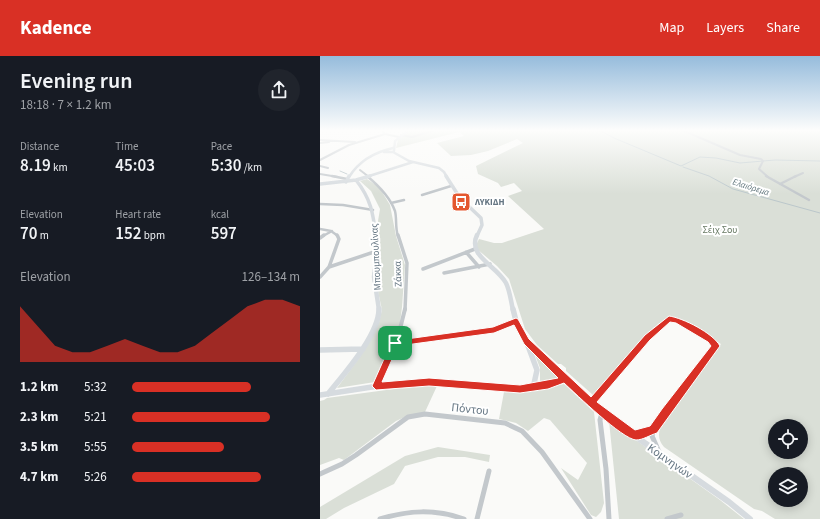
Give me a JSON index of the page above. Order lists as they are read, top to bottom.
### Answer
{
  "streets": {
    "street": [
      "Μπουμπουλίνας",
      "Ζάκκα",
      "Πόντου",
      "Κομνηνών"
    ]
  },
  "water": ["Ελαιόρεμα"],
  "parks": ["Σέιχ Σου"],
  "places": {
    "bus stop": ["ΛΥΚΙΔΗ"]
  },
  "page": {
    "header": "Kadence",
    "nav": ["Map", "Layers", "Share"],
    "heading": ["Evening run", "18:18 · 7 × 1.2 km"],
    "stats": [
      ["Distance", "8.19 km"],
      ["Time", "45:03"],
      ["Pace", "5:30 /km"],
      ["Elevation", "70 m"],
      ["Heart rate", "152 bpm"],
      ["kcal", "597"]
    ],
    "chart": ["Elevation", "126–134 m"],
    "list": [
      {
        "name": "1.2 km",
        "note": "5:32"
      },
      {
        "name": "2.3 km",
        "note": "5:21"
      },
      {
        "name": "3.5 km",
        "note": "5:55"
      },
      {
        "name": "4.7 km",
        "note": "5:26"
      }
    ]
  }
}
